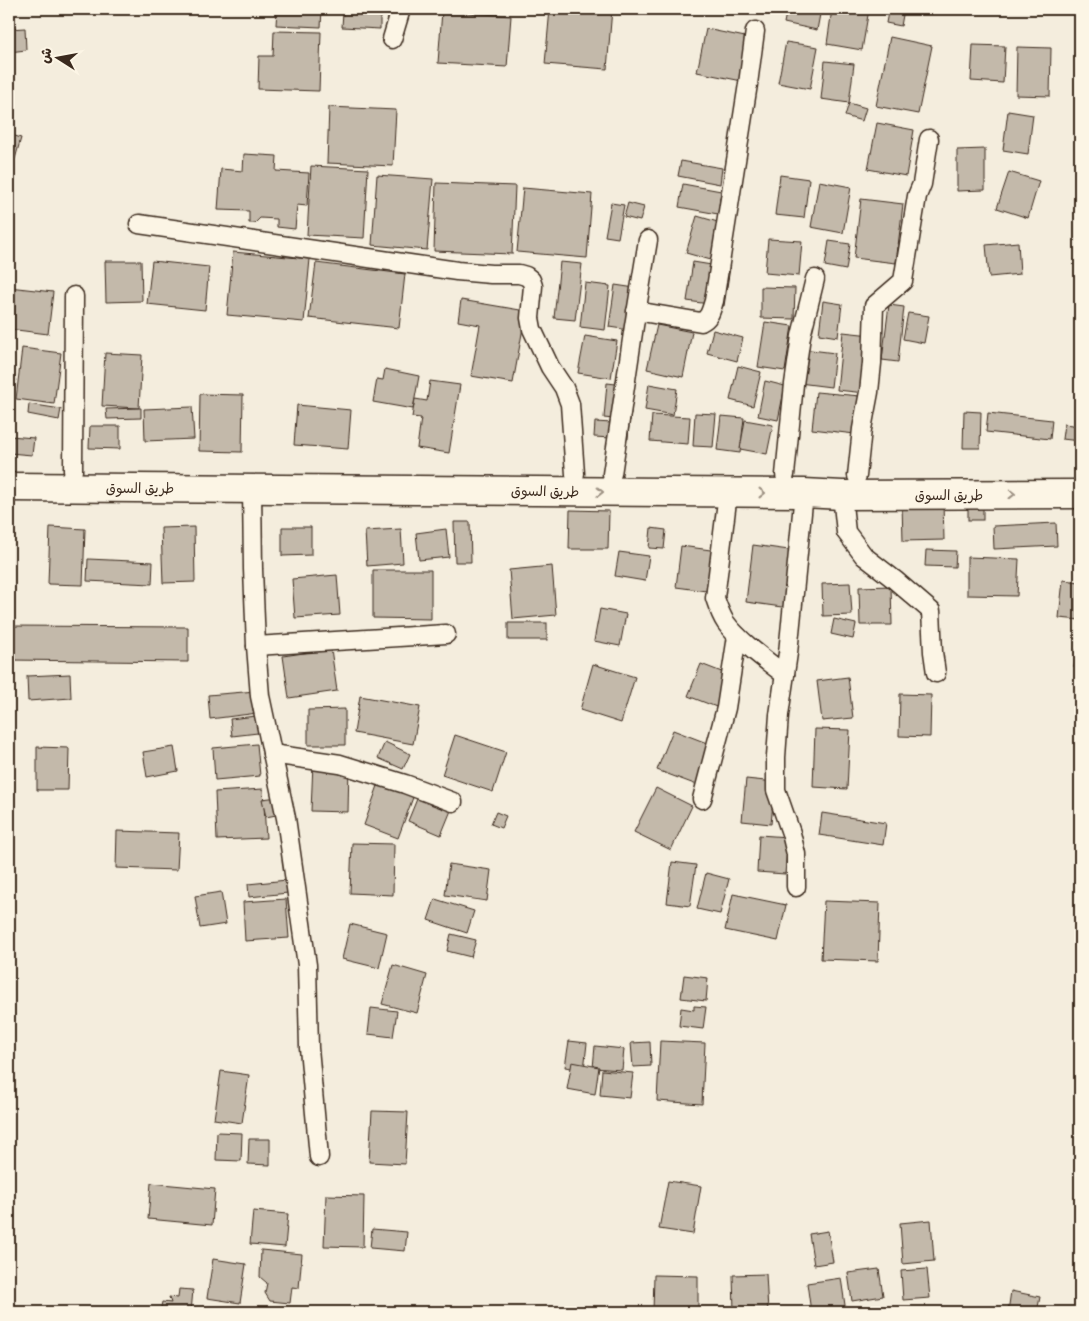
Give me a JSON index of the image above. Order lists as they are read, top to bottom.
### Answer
{
  "streets": {
    "main road": ["طريق السوق"]
  },
  "north": "left"
}
